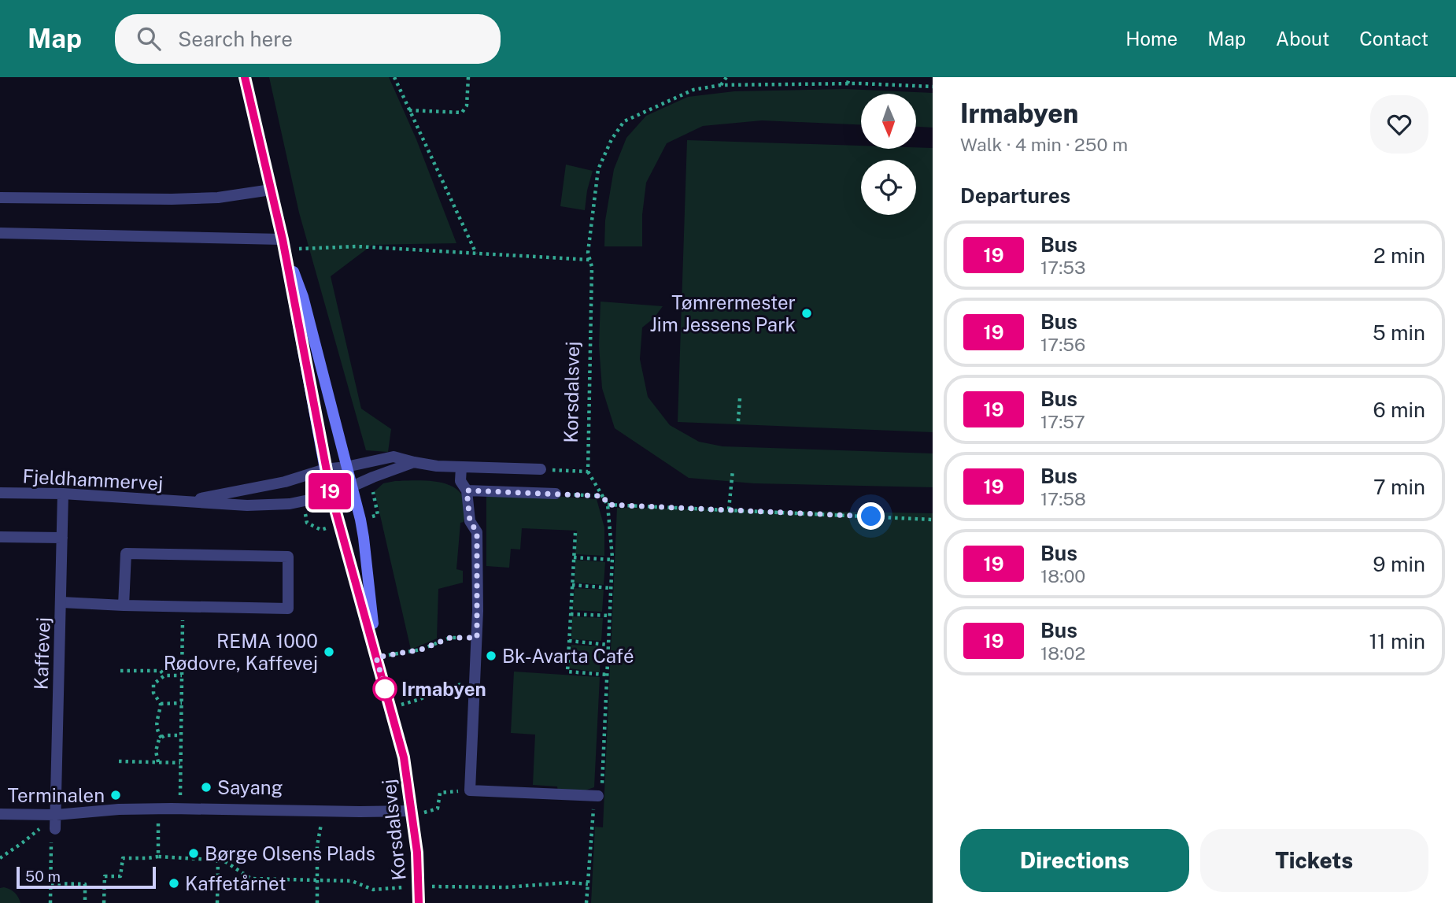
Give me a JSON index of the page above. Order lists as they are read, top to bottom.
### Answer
{
  "streets": {
    "street": ["Korsdalsvej", "Fjeldhammervej", "Kaffevej"]
  },
  "crossings": [
    ["Korsdalsvej", "Fjeldhammervej"],
    ["Fjeldhammervej", "Kaffevej"]
  ],
  "places": [
    "Tømrermester Jim Jessens Park",
    "REMA 1000 Rødovre, Kaffevej",
    "Bk-Avarta Café",
    "Irmabyen",
    "Sayang",
    "Terminalen",
    "Børge Olsens Plads",
    "Kaffetårnet"
  ],
  "lines": ["bus line 19"],
  "scale_bar": "50 m",
  "north": "bottom",
  "page": {
    "header": "Map",
    "search": "Search here",
    "nav": [
      "Home",
      "Map",
      "About",
      "Contact"
    ],
    "on_map": "19",
    "heading": [
      ["Irmabyen", "Walk · 4 min · 250 m"],
      "Departures"
    ],
    "list": [
      {
        "mark": "19",
        "name": "Bus",
        "note": "17:53",
        "value": "2 min"
      },
      {
        "mark": "19",
        "name": "Bus",
        "note": "17:56",
        "value": "5 min"
      },
      {
        "mark": "19",
        "name": "Bus",
        "note": "17:57",
        "value": "6 min"
      },
      {
        "mark": "19",
        "name": "Bus",
        "note": "17:58",
        "value": "7 min"
      },
      {
        "mark": "19",
        "name": "Bus",
        "note": "18:00",
        "value": "9 min"
      },
      {
        "mark": "19",
        "name": "Bus",
        "note": "18:02",
        "value": "11 min"
      }
    ],
    "buttons": ["Directions", "Tickets"],
    "scale": "50 m"
  }
}
